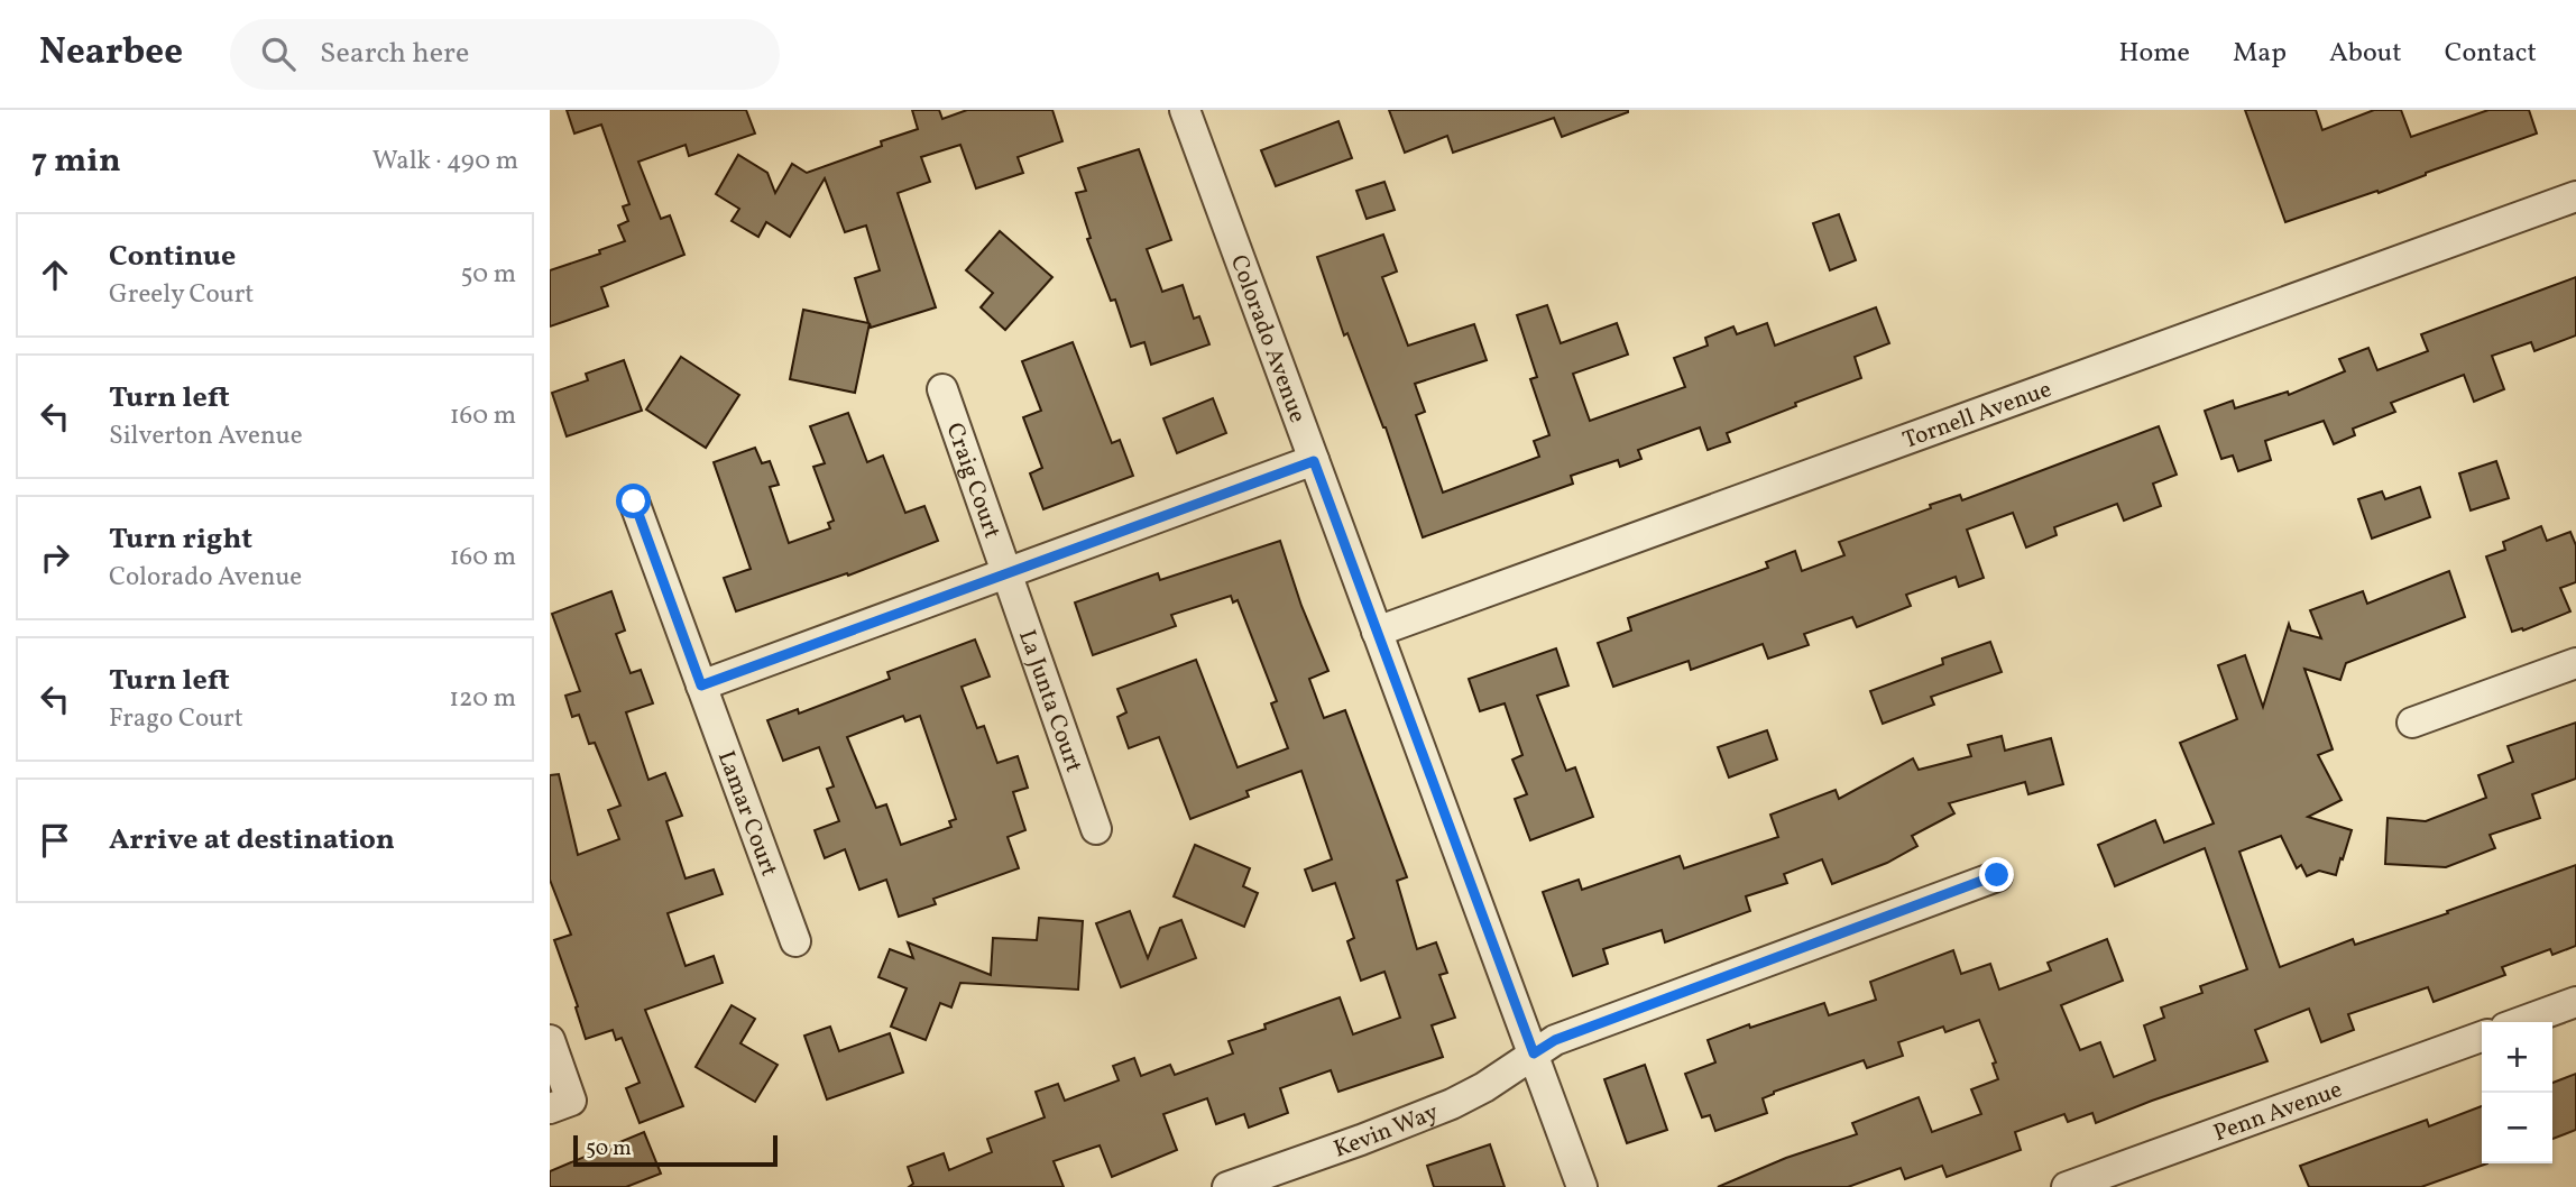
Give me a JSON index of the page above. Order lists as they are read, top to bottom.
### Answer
{
  "streets": {
    "street": [
      "Colorado Avenue",
      "Tornell Avenue",
      "Craig Court",
      "La Junta Court",
      "Lamar Court",
      "Penn Avenue",
      "Kevin Way"
    ]
  },
  "crossings": [
    ["Colorado Avenue", "Tornell Avenue"],
    ["Colorado Avenue", "Kevin Way"],
    ["Craig Court", "La Junta Court"]
  ],
  "scale_bar": "50 m",
  "page": {
    "header": "Nearbee",
    "search": "Search here",
    "nav": [
      "Home",
      "Map",
      "About",
      "Contact"
    ],
    "heading": ["7 min", "Walk · 490 m"],
    "list": [
      ["Continue", "Greely Court", "50 m"],
      ["Turn left", "Silverton Avenue", "160 m"],
      ["Turn right", "Colorado Avenue", "160 m"],
      ["Turn left", "Frago Court", "120 m"],
      "Arrive at destination"
    ],
    "map_buttons": ["+", "−"],
    "scale": "50 m"
  }
}
